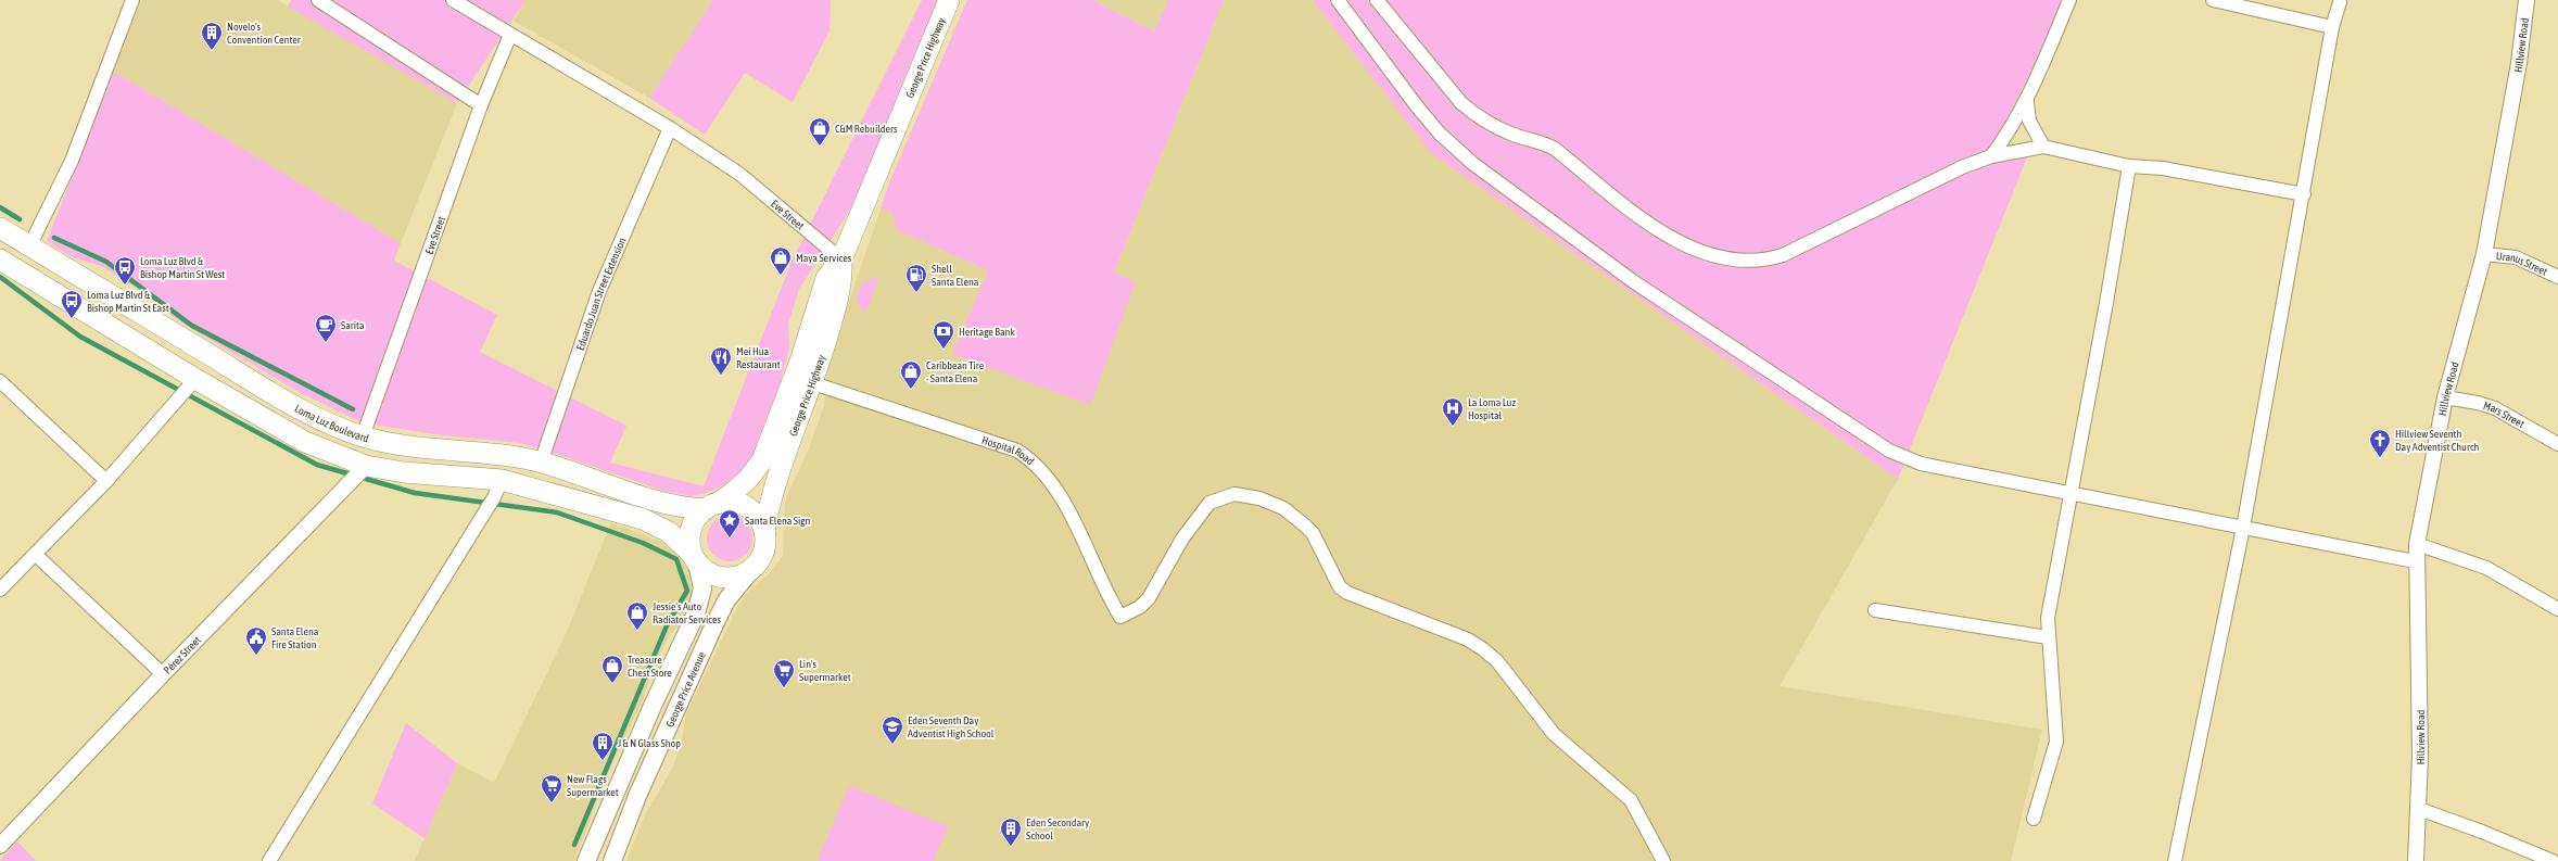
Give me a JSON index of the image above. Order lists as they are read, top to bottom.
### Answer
{
  "streets": {
    "highway": ["George Price Highway", "Loma Luz Boulevard"],
    "main road": ["George Price Avenue"],
    "street": [
      "Hillview Road",
      "Eve Street",
      "Uranus Street",
      "Eduardo Juan Street Extension",
      "Mars Street",
      "Hospital Road",
      "Pérez Street"
    ]
  },
  "crossings": [
    ["Hillview Road", "Uranus Street"],
    ["Hillview Road", "Mars Street"],
    ["George Price Highway", "Eve Street"],
    ["George Price Highway", "Loma Luz Boulevard"],
    ["George Price Highway", "Hospital Road"],
    ["George Price Highway", "George Price Avenue"],
    ["Eve Street", "Eduardo Juan Street Extension"],
    ["Eve Street", "Loma Luz Boulevard"],
    ["Eduardo Juan Street Extension", "Loma Luz Boulevard"],
    ["Loma Luz Boulevard", "George Price Avenue"]
  ],
  "places": {
    "building": ["Novelo's Convention Center", "J & N Glass Shop", "Eden Secondary School"],
    "shop": [
      "C&M Rebuilders",
      "Maya Services",
      "Caribbean Tire - Santa Elena",
      "Jessie's Auto Radiator Services",
      "Treasure Chest Store"
    ],
    "bus stop": ["Loma Luz Blvd & Bishop Martin St West", "Loma Luz Blvd & Bishop Martin St East"],
    "fuel station": ["Shell Santa Elena"],
    "cafe": ["Sarita"],
    "bank": ["Heritage Bank"],
    "restaurant": ["Mei Hua Restaurant"],
    "hospital": ["La Loma Luz Hospital"],
    "church": ["Hillview Seventh Day Adventist Church"],
    "place": ["Santa Elena Sign"],
    "public building": ["Santa Elena Fire Station"],
    "supermarket": ["Lin's Supermarket", "New Flags Supermarket"],
    "school or university": ["Eden Seventh Day Adventist High School"]
  }
}
